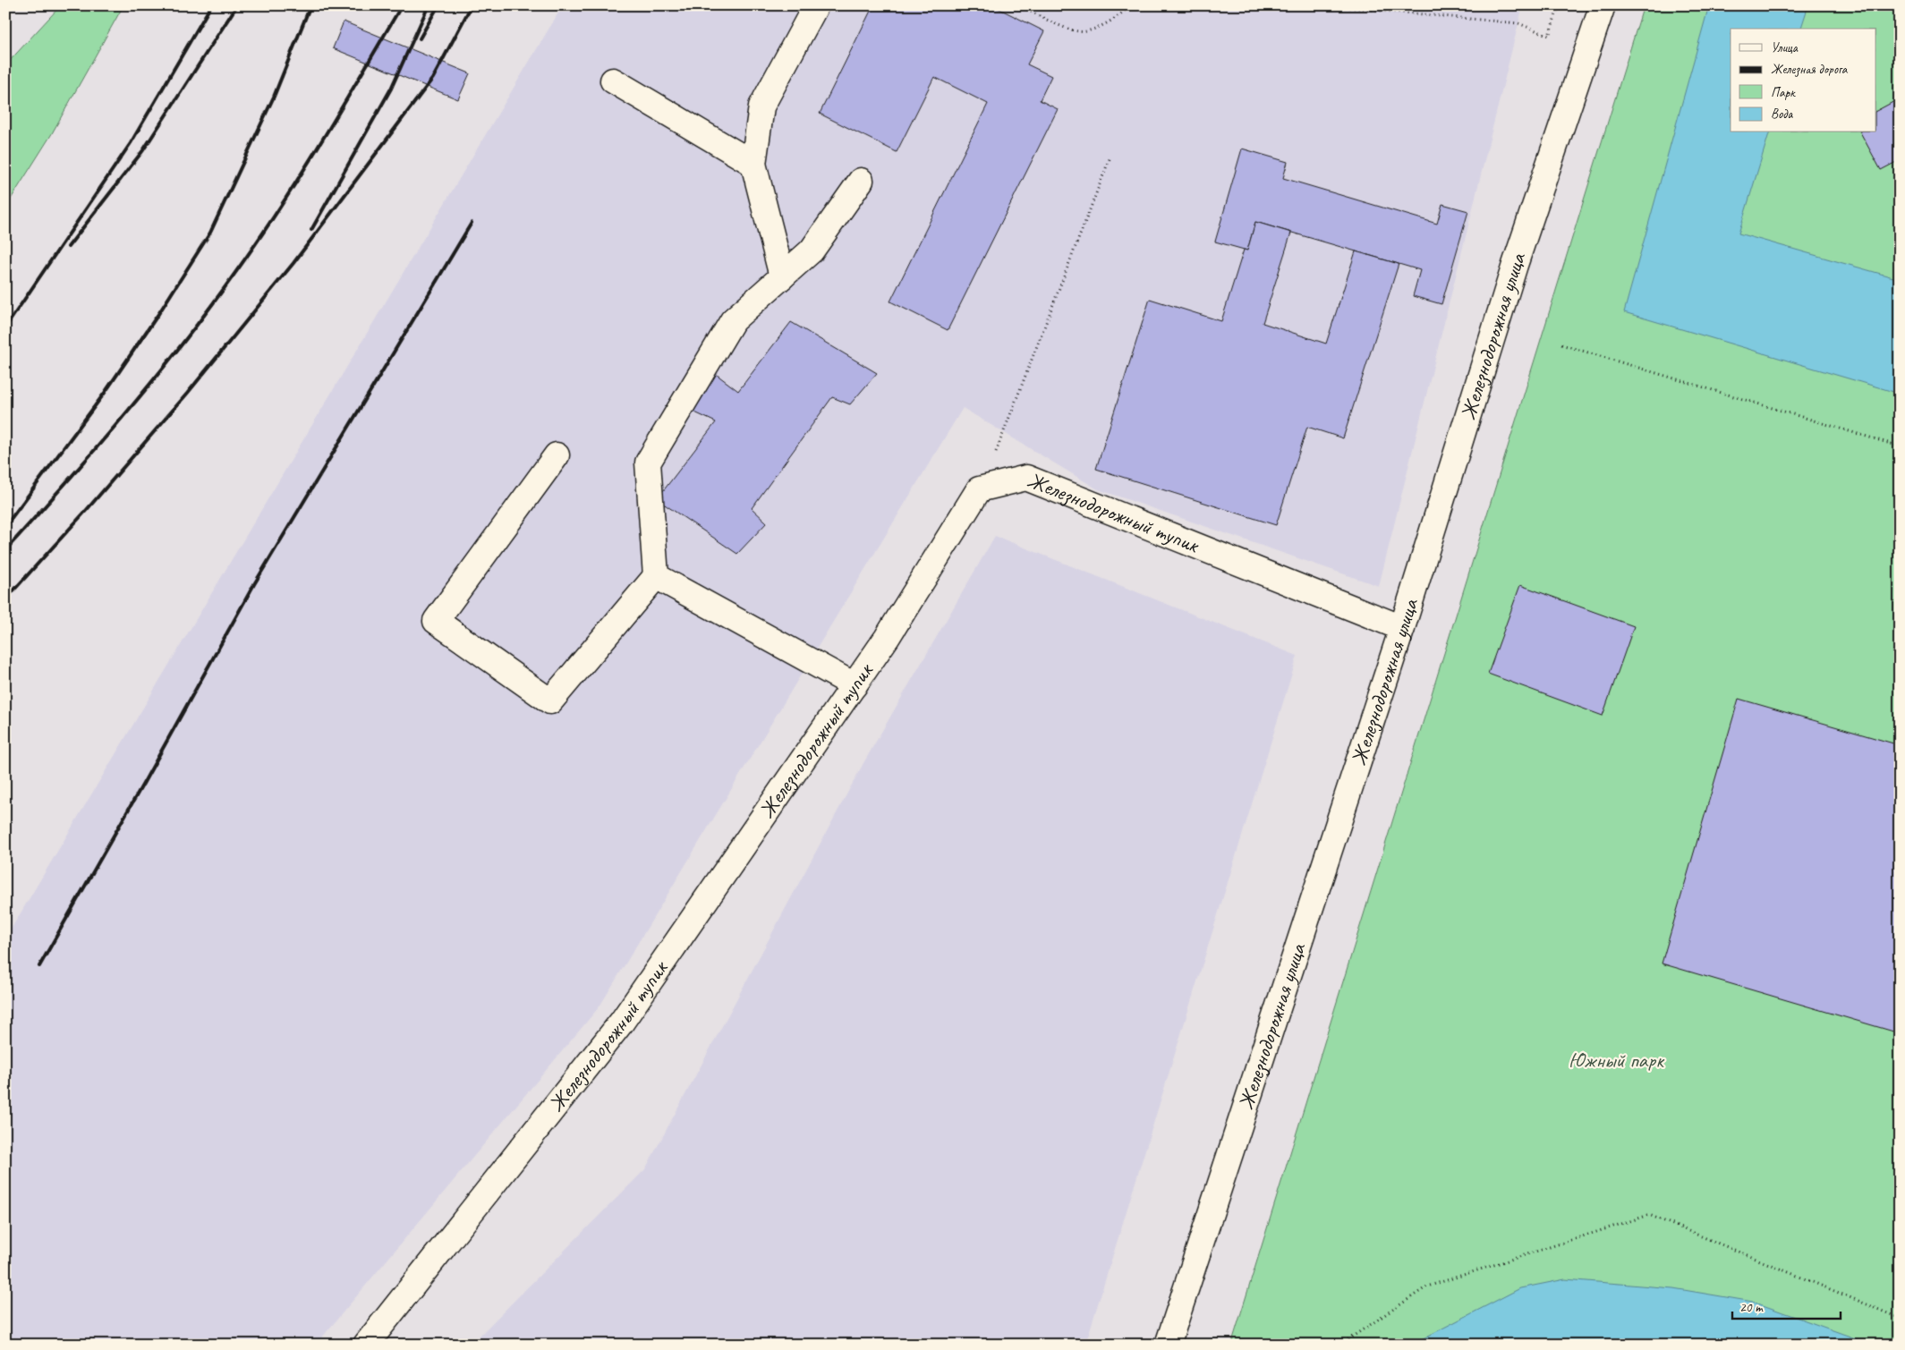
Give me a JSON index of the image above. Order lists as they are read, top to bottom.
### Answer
{
  "streets": {
    "street": ["Железнодорожная улица", "Железнодорожный тупик"]
  },
  "crossings": [
    ["Железнодорожная улица", "Железнодорожный тупик"]
  ],
  "parks": ["Южный парк"],
  "legend": [
    "Улица",
    "Железная дорога",
    "Парк",
    "Вода"
  ],
  "scale_bar": "20 m"
}
